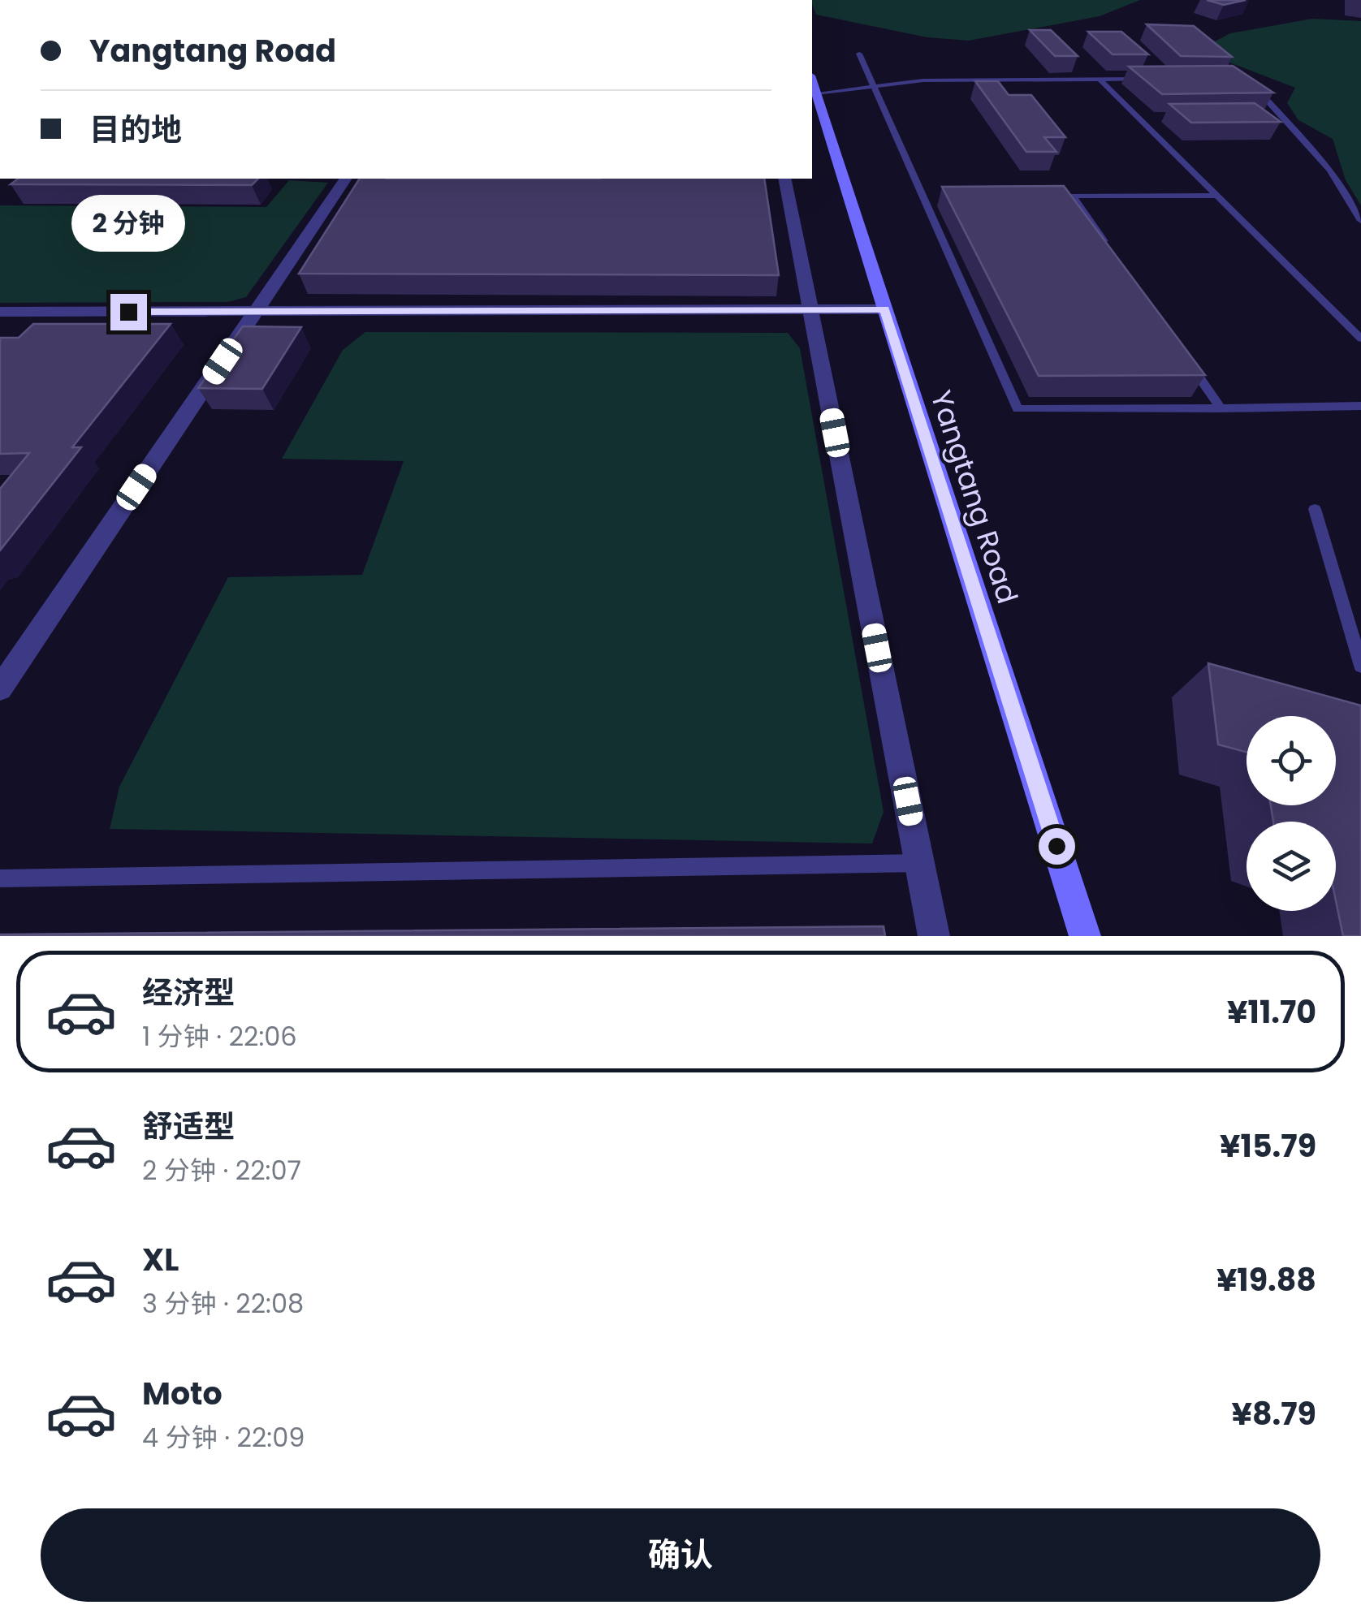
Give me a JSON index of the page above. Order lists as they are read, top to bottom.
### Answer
{
  "streets": {
    "main road": ["Yangtang Road"]
  },
  "page": {
    "banner": ["Yangtang Road", "目的地"],
    "bubble": "2 分钟",
    "list": [
      {
        "name": "经济型",
        "note": "1 分钟 · 22:06",
        "value": "¥11.70"
      },
      {
        "name": "舒适型",
        "note": "2 分钟 · 22:07",
        "value": "¥15.79"
      },
      {
        "name": "XL",
        "note": "3 分钟 · 22:08",
        "value": "¥19.88"
      },
      {
        "name": "Moto",
        "note": "4 分钟 · 22:09",
        "value": "¥8.79"
      }
    ],
    "buttons": "确认"
  }
}
